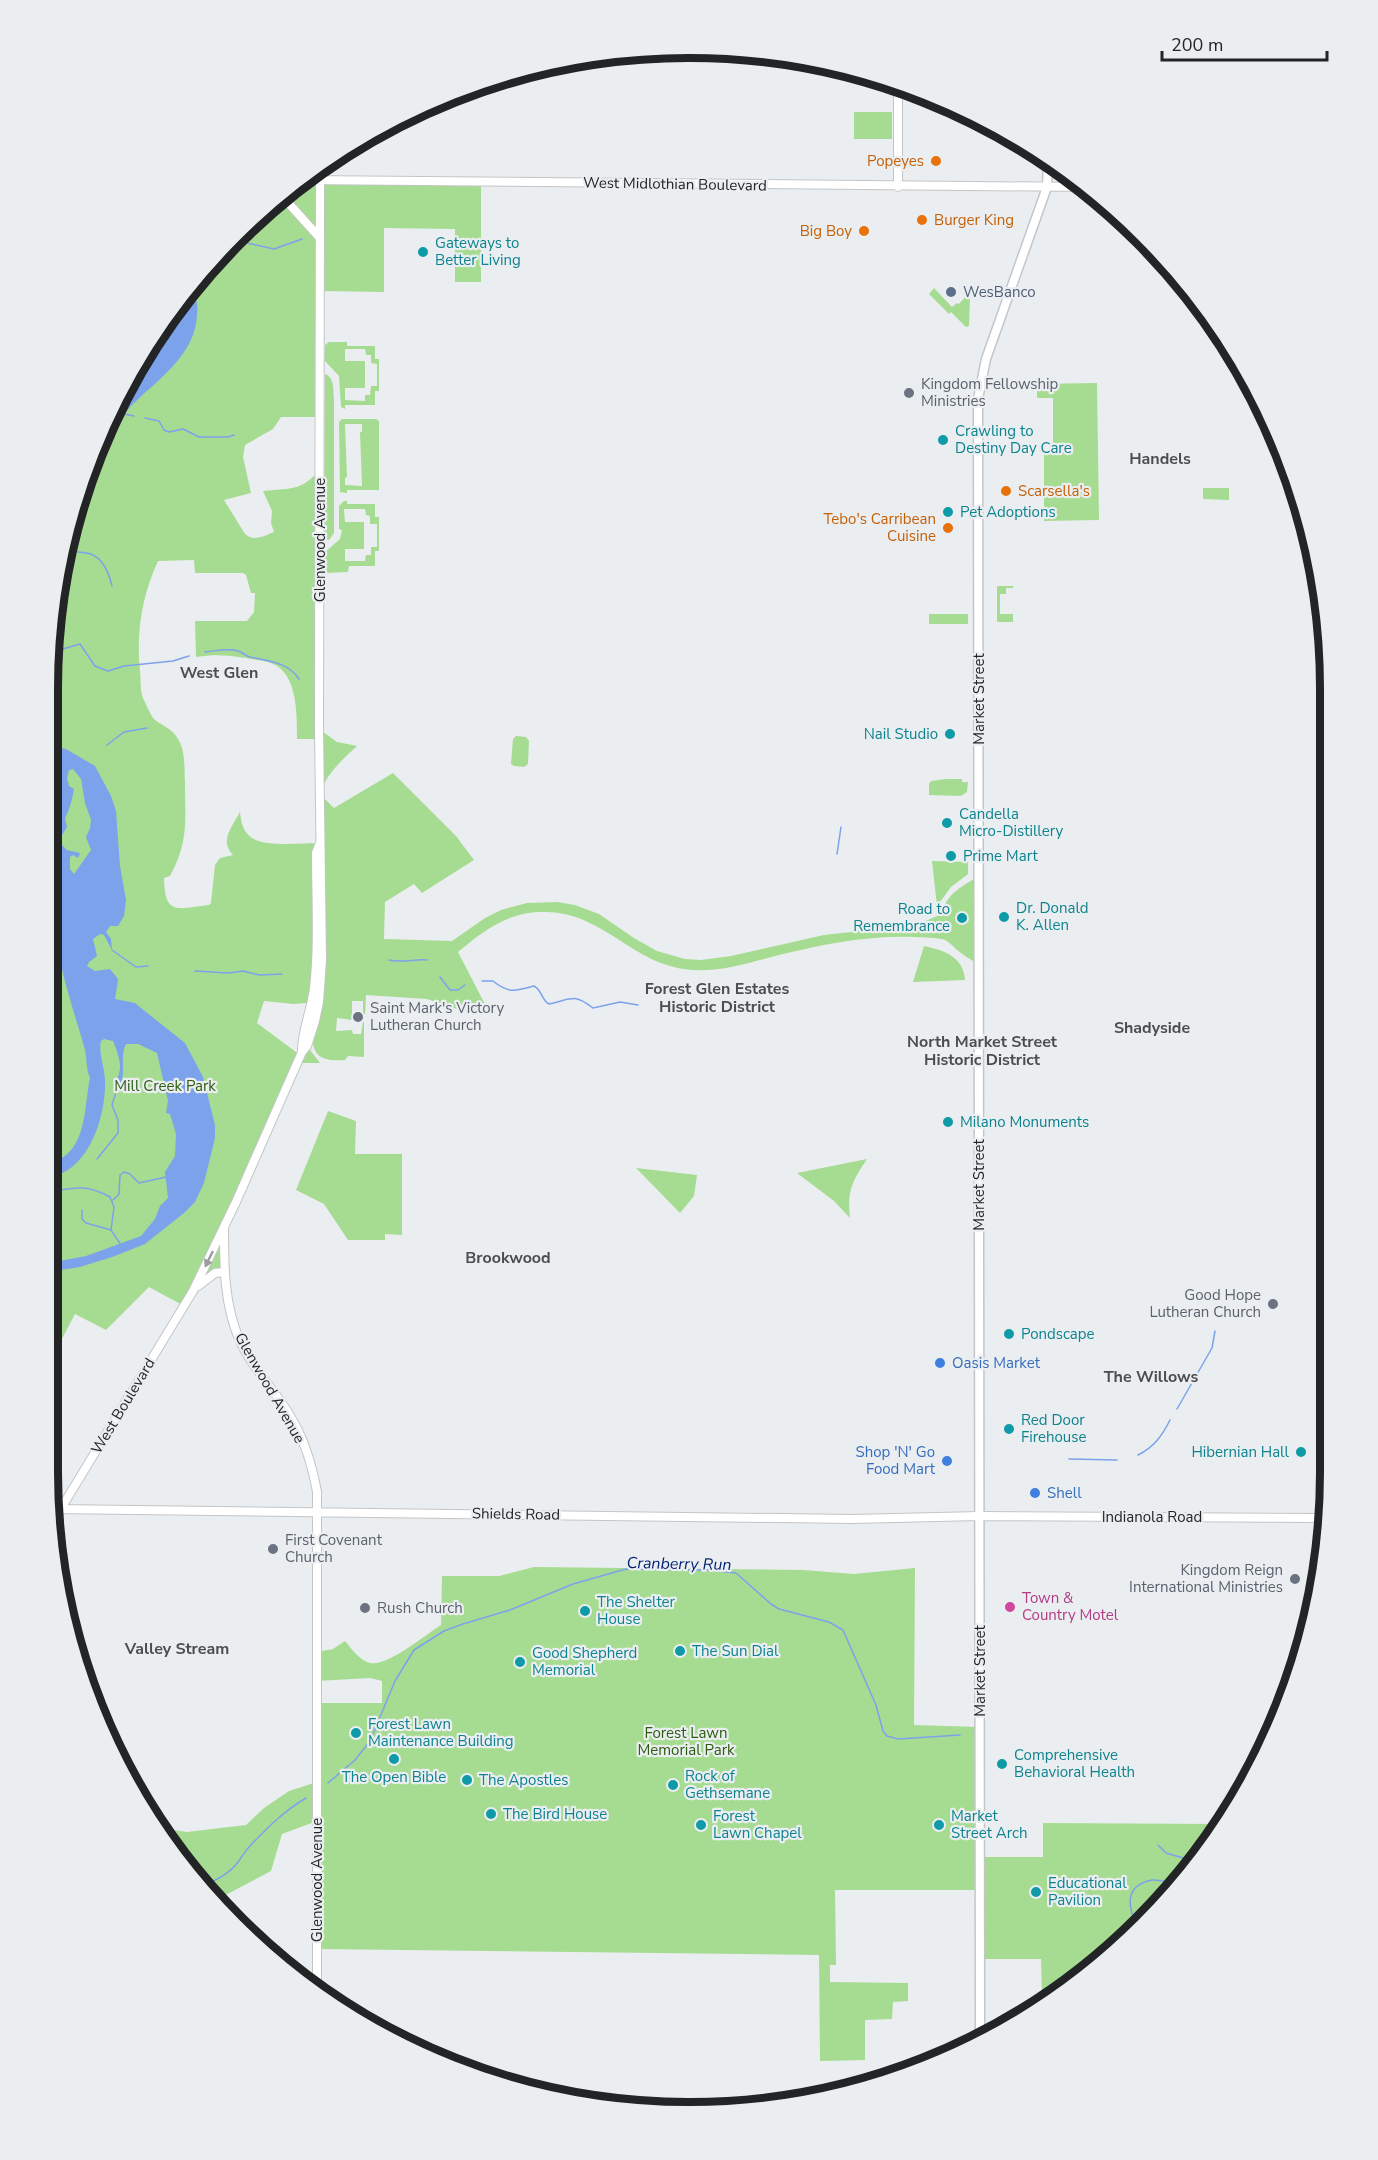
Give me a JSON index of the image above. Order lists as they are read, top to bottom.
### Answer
{
  "streets": {
    "main road": ["Market Street"],
    "street": [
      "West Midlothian Boulevard",
      "Glenwood Avenue",
      "West Boulevard",
      "Shields Road",
      "Indianola Road"
    ]
  },
  "crossings": [
    ["West Midlothian Boulevard", "Glenwood Avenue"],
    ["West Midlothian Boulevard", "Market Street"],
    ["Glenwood Avenue", "West Boulevard"],
    ["Glenwood Avenue", "Shields Road"],
    ["Market Street", "Shields Road"],
    ["Market Street", "Indianola Road"],
    ["Shields Road", "Indianola Road"]
  ],
  "districts": [
    "Handels",
    "West Glen",
    "Forest Glen Estates Historic District",
    "Shadyside",
    "North Market Street Historic District",
    "Brookwood",
    "The Willows",
    "Valley Stream"
  ],
  "water": ["Cranberry Run"],
  "parks": ["Mill Creek Park", "Forest Lawn Memorial Park"],
  "places": [
    "Popeyes",
    "Burger King",
    "Big Boy",
    "Gateways to Better Living",
    "WesBanco",
    "Kingdom Fellowship Ministries",
    "Crawling to Destiny Day Care",
    "Scarsella's",
    "Pet Adoptions",
    "Tebo's Carribean Cuisine",
    "Nail Studio",
    "Candella Micro-Distillery",
    "Prime Mart",
    "Dr. Donald K. Allen",
    "Road to Remembrance",
    "Saint Mark's Victory Lutheran Church",
    "Milano Monuments",
    "Good Hope Lutheran Church",
    "Pondscape",
    "Oasis Market",
    "Red Door Firehouse",
    "Hibernian Hall",
    "Shop 'N' Go Food Mart",
    "Shell",
    "First Covenant Church",
    "Kingdom Reign International Ministries",
    "Town & Country Motel",
    "Rush Church",
    "The Shelter House",
    "The Sun Dial",
    "Good Shepherd Memorial",
    "Forest Lawn Maintenance Building",
    "The Open Bible",
    "Comprehensive Behavioral Health",
    "The Apostles",
    "Rock of Gethsemane",
    "The Bird House",
    "Forest Lawn Chapel",
    "Market Street Arch",
    "Educational Pavilion"
  ],
  "scale_bar": "200 m"
}
